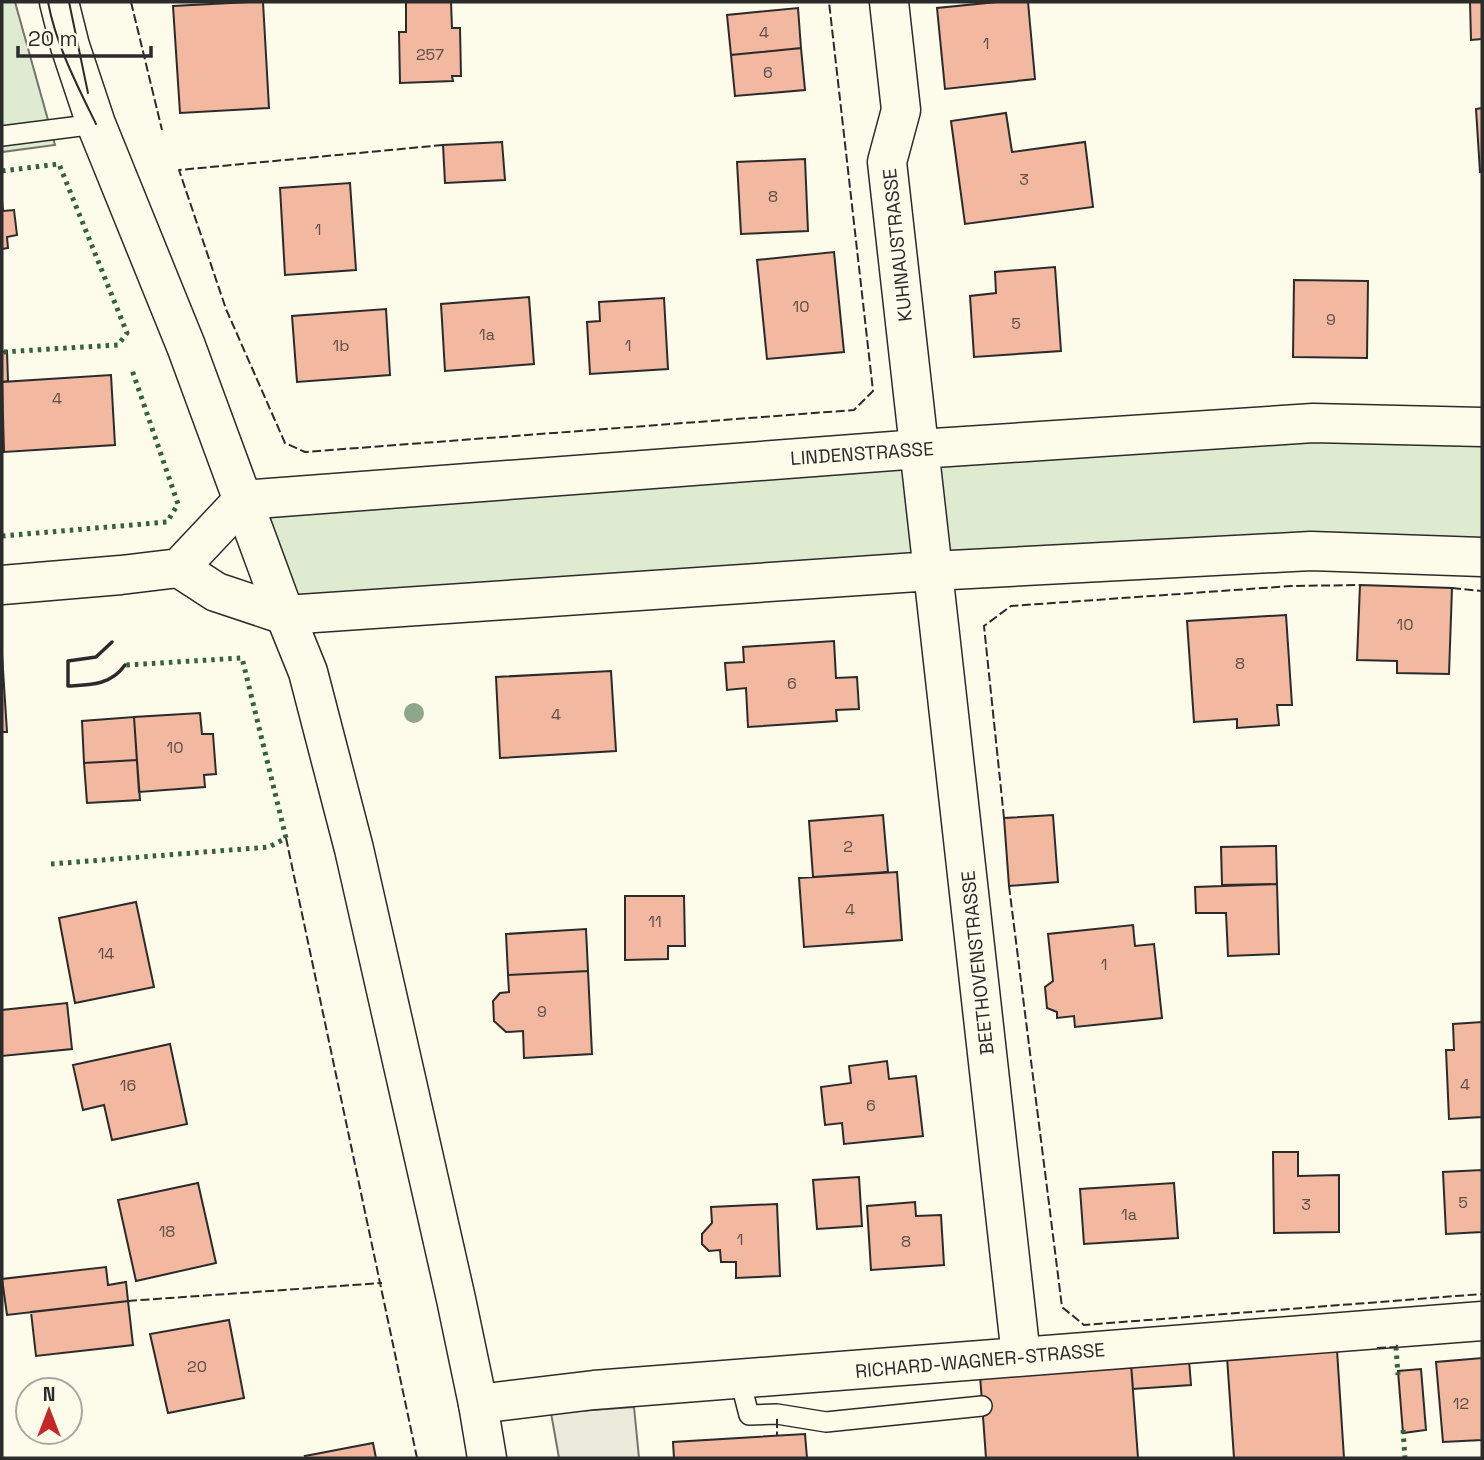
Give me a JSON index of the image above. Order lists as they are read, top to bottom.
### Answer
{
  "streets": {
    "street": [
      "KUHNAUSTRASSE",
      "LINDENSTRASSE",
      "BEETHOVENSTRASSE",
      "RICHARD-WAGNER-STRASSE"
    ]
  },
  "crossings": [
    ["KUHNAUSTRASSE", "LINDENSTRASSE"],
    ["KUHNAUSTRASSE", "BEETHOVENSTRASSE"],
    ["BEETHOVENSTRASSE", "RICHARD-WAGNER-STRASSE"]
  ],
  "house_numbers": [
    "4",
    "1",
    "257",
    "6",
    "3",
    "8",
    "1",
    "10",
    "9",
    "5",
    "1a",
    "1b",
    "1",
    "4",
    "10",
    "8",
    "6",
    "4",
    "10",
    "2",
    "4",
    "11",
    "14",
    "1",
    "9",
    "4",
    "16",
    "6",
    "5",
    "3",
    "1a",
    "18",
    "1",
    "8",
    "20",
    "12"
  ],
  "scale_bar": "20 m",
  "north": "top"
}
